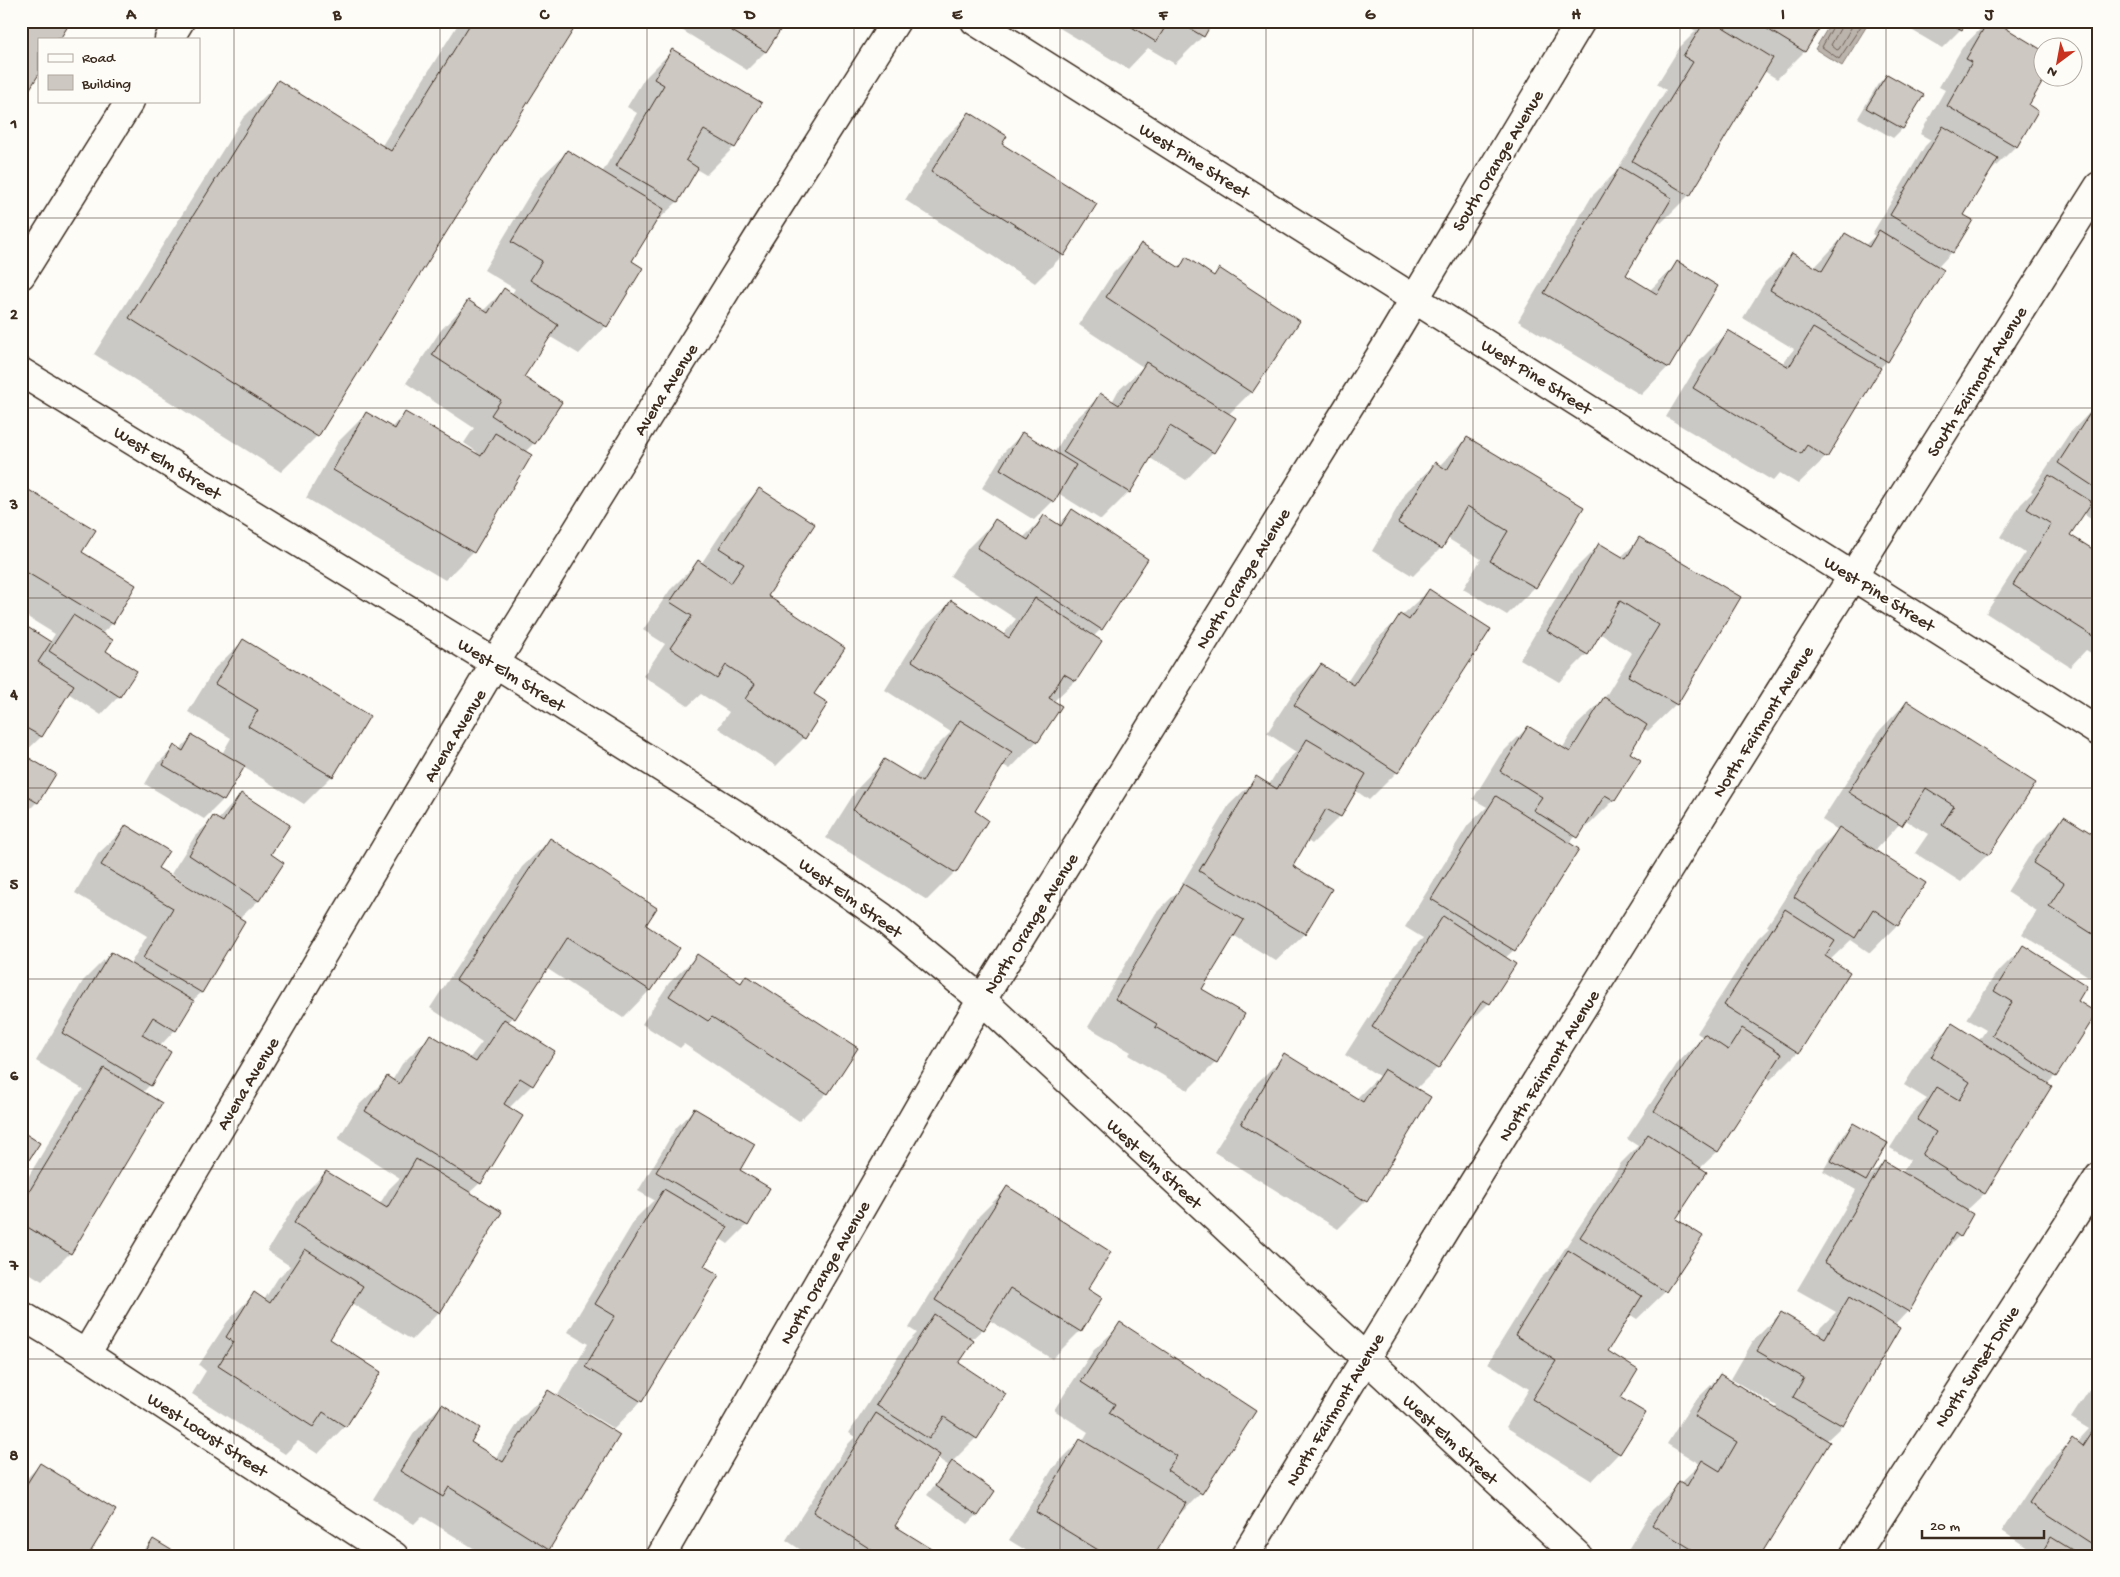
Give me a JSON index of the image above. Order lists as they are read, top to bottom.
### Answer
{
  "streets": {
    "street": [
      "West Pine Street",
      "South Orange Avenue",
      "South Fairmont Avenue",
      "Avena Avenue",
      "West Elm Street",
      "North Orange Avenue",
      "North Fairmont Avenue",
      "North Sunset Drive",
      "West Locust Street"
    ]
  },
  "crossings": [
    ["West Pine Street", "South Orange Avenue"],
    ["West Pine Street", "South Fairmont Avenue"],
    ["West Pine Street", "North Orange Avenue"],
    ["West Pine Street", "North Fairmont Avenue"],
    ["South Orange Avenue", "North Orange Avenue"],
    ["South Fairmont Avenue", "North Fairmont Avenue"],
    ["Avena Avenue", "West Elm Street"],
    ["Avena Avenue", "West Locust Street"],
    ["West Elm Street", "North Orange Avenue"],
    ["West Elm Street", "North Fairmont Avenue"]
  ],
  "legend": ["Road", "Building"],
  "scale_bar": "20 m",
  "north": "bottom left",
  "grid": {
    "columns": [
      "A",
      "B",
      "C",
      "D",
      "E",
      "F",
      "G",
      "H",
      "I",
      "J"
    ],
    "rows": [
      "1",
      "2",
      "3",
      "4",
      "5",
      "6",
      "7",
      "8"
    ]
  }
}
